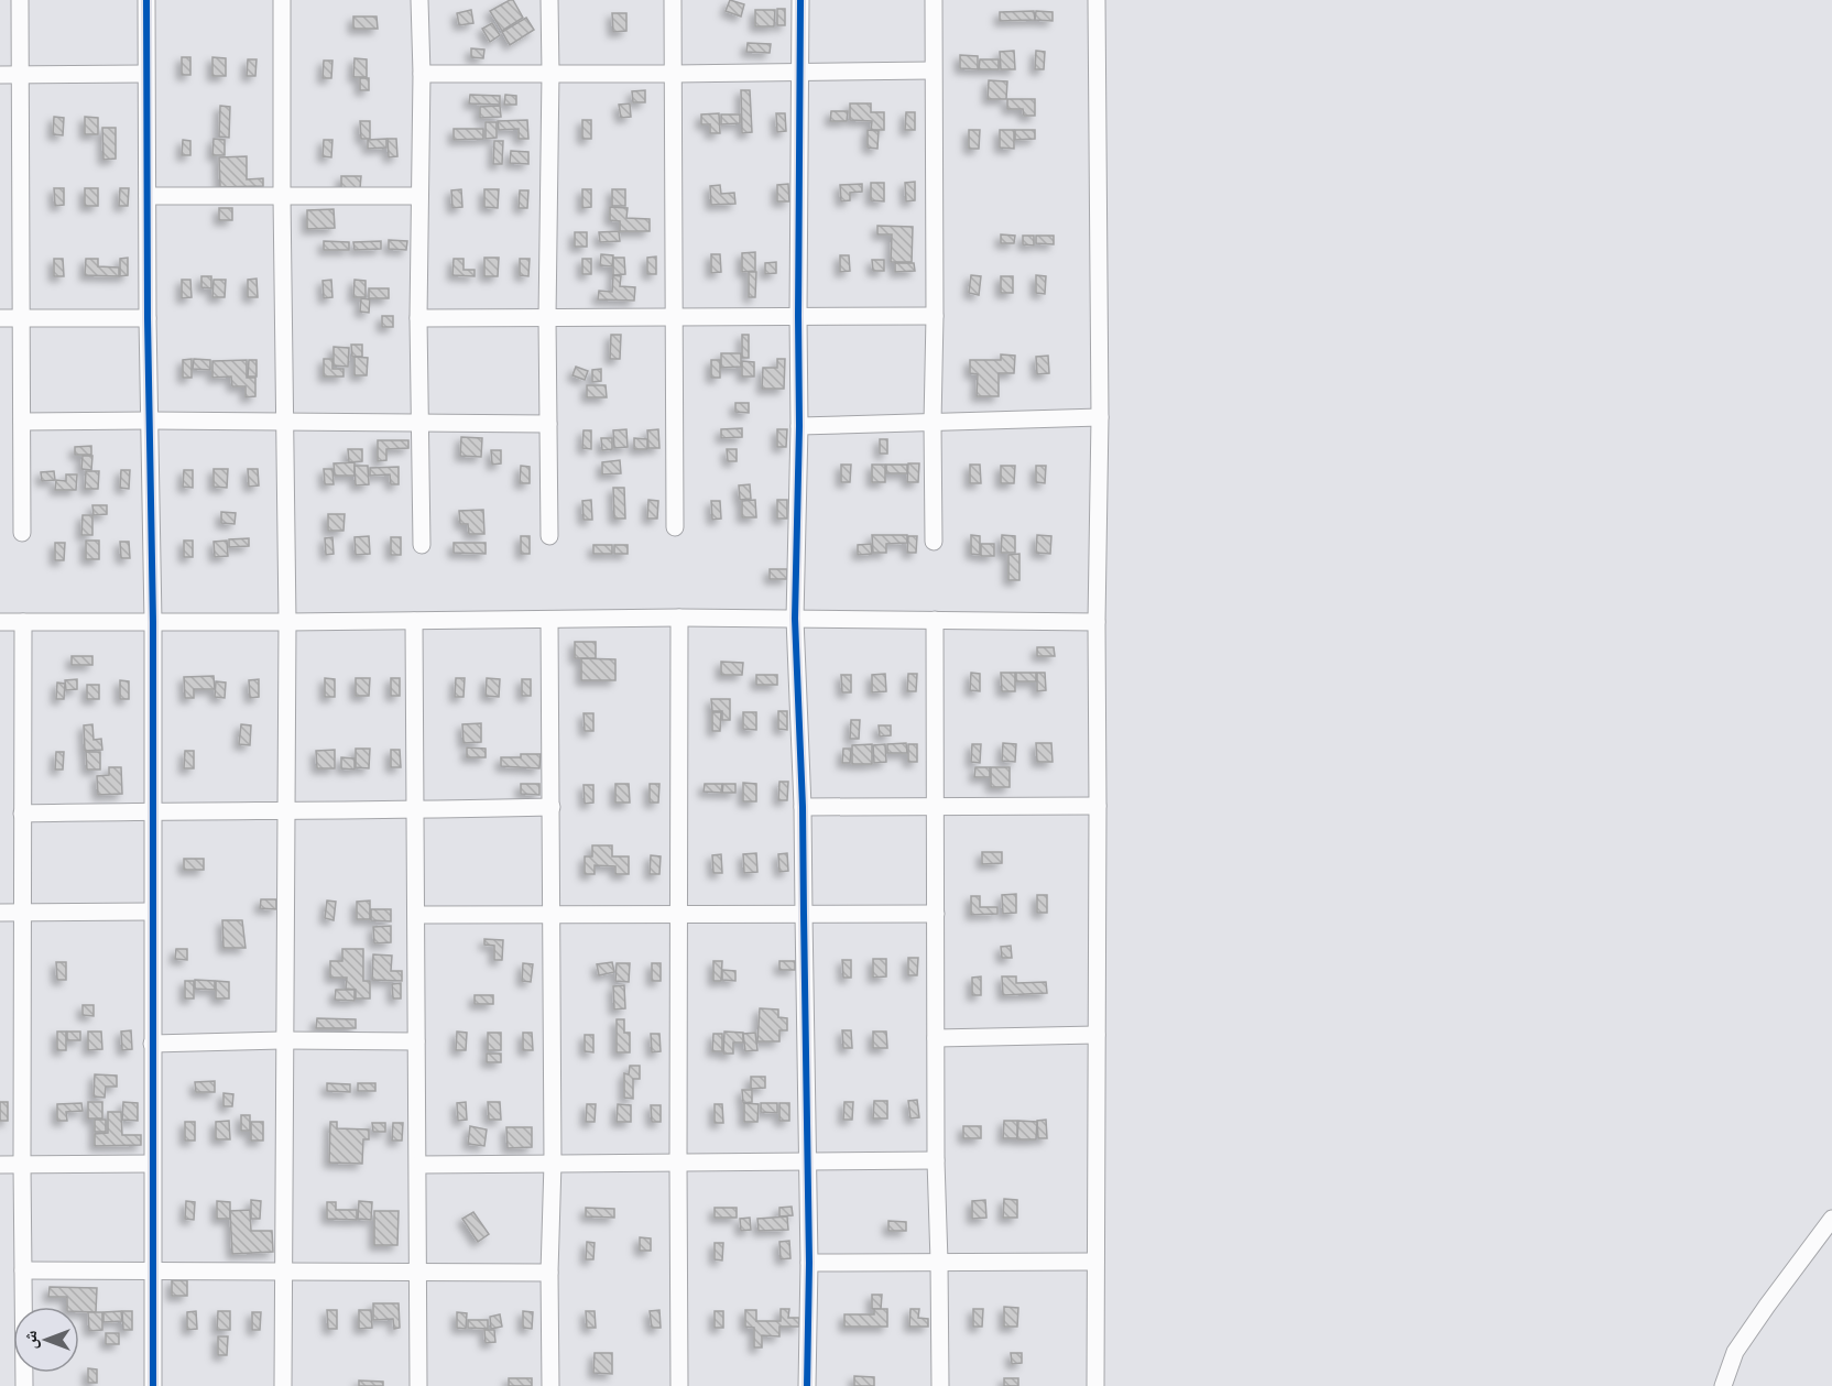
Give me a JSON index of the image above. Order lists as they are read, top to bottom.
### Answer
{
  "north": "left"
}
